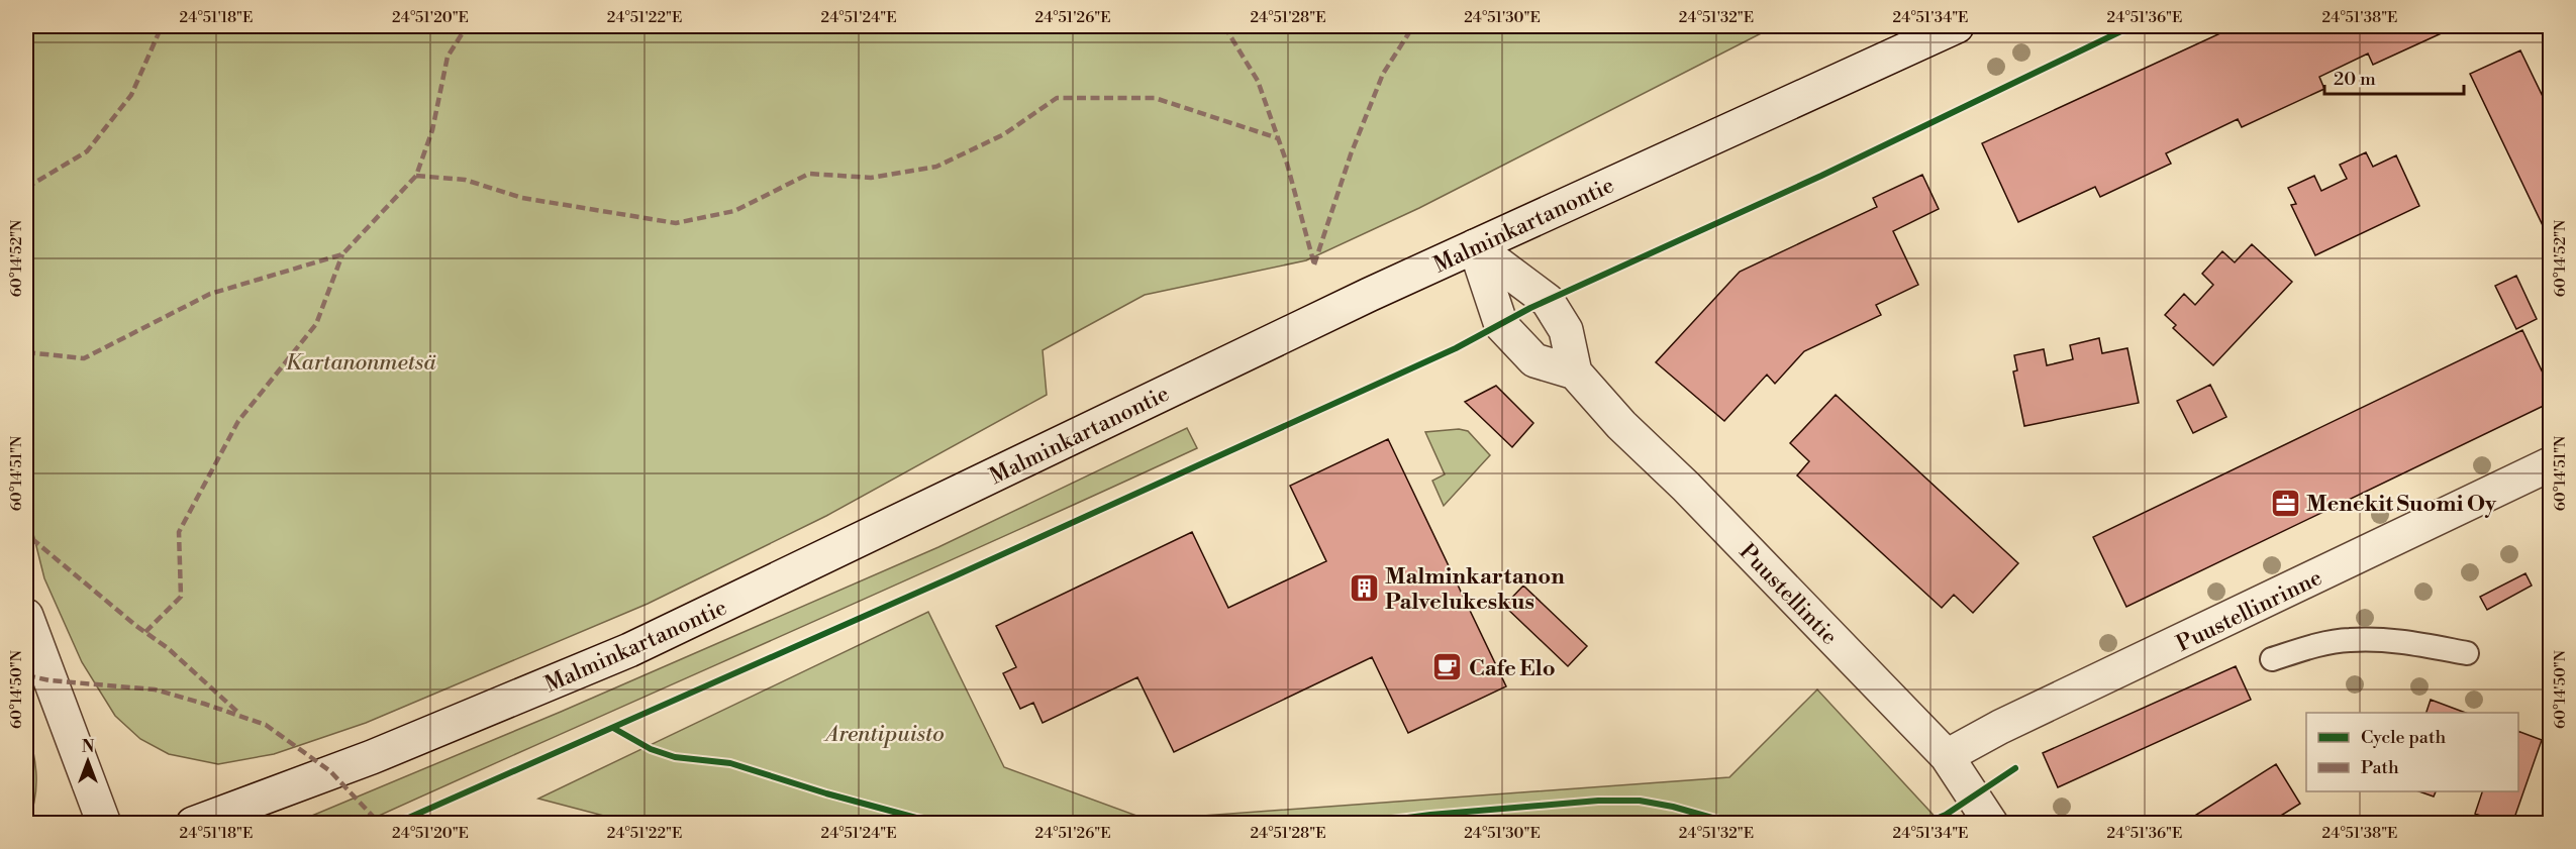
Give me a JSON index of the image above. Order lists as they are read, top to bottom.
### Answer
{
  "streets": {
    "main road": ["Malminkartanontie", "Puustellintie", "Puustellinrinne"]
  },
  "crossings": [
    ["Malminkartanontie", "Puustellintie"],
    ["Puustellintie", "Puustellinrinne"]
  ],
  "parks": ["Kartanonmetsä", "Arentipuisto"],
  "places": {
    "office": ["Menekit Suomi Oy"],
    "building": ["Malminkartanon Palvelukeskus"],
    "cafe": ["Cafe Elo"]
  },
  "legend": ["Cycle path", "Path"],
  "scale_bar": "20 m",
  "north": "top",
  "coordinates": [
    "24°51'18\"E",
    "24°51'20\"E",
    "24°51'22\"E",
    "24°51'24\"E",
    "24°51'26\"E",
    "24°51'28\"E",
    "24°51'30\"E",
    "24°51'32\"E",
    "24°51'34\"E",
    "24°51'36\"E",
    "24°51'38\"E",
    "60°14'52\"N",
    "60°14'51\"N",
    "60°14'50\"N"
  ]
}
